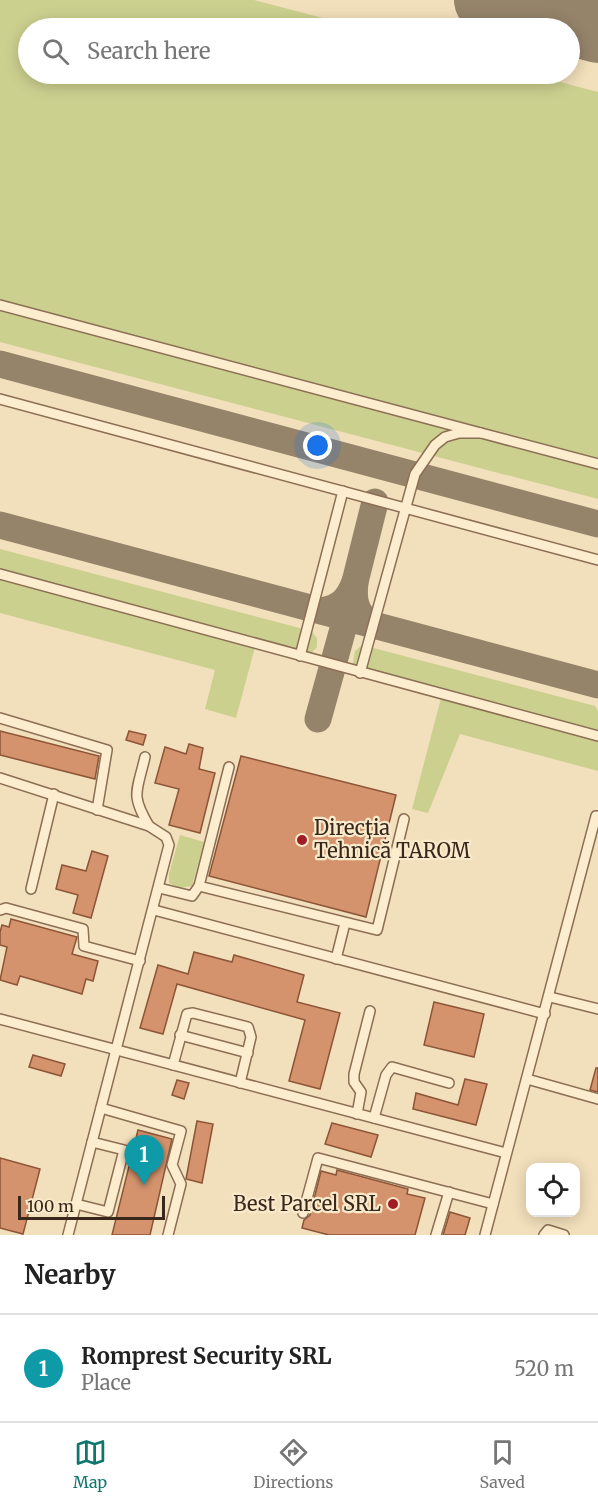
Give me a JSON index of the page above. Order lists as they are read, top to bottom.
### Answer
{
  "places": ["Direcţia Tehnică TAROM", "Best Parcel SRL"],
  "scale_bar": "100 m",
  "page": {
    "search": "Search here",
    "pins": "1",
    "scale": "100 m",
    "heading": "Nearby",
    "list": [
      {
        "mark": "1",
        "name": "Romprest Security SRL",
        "note": "Place",
        "value": "520 m"
      }
    ],
    "nav": ["Map", "Directions", "Saved"]
  }
}
